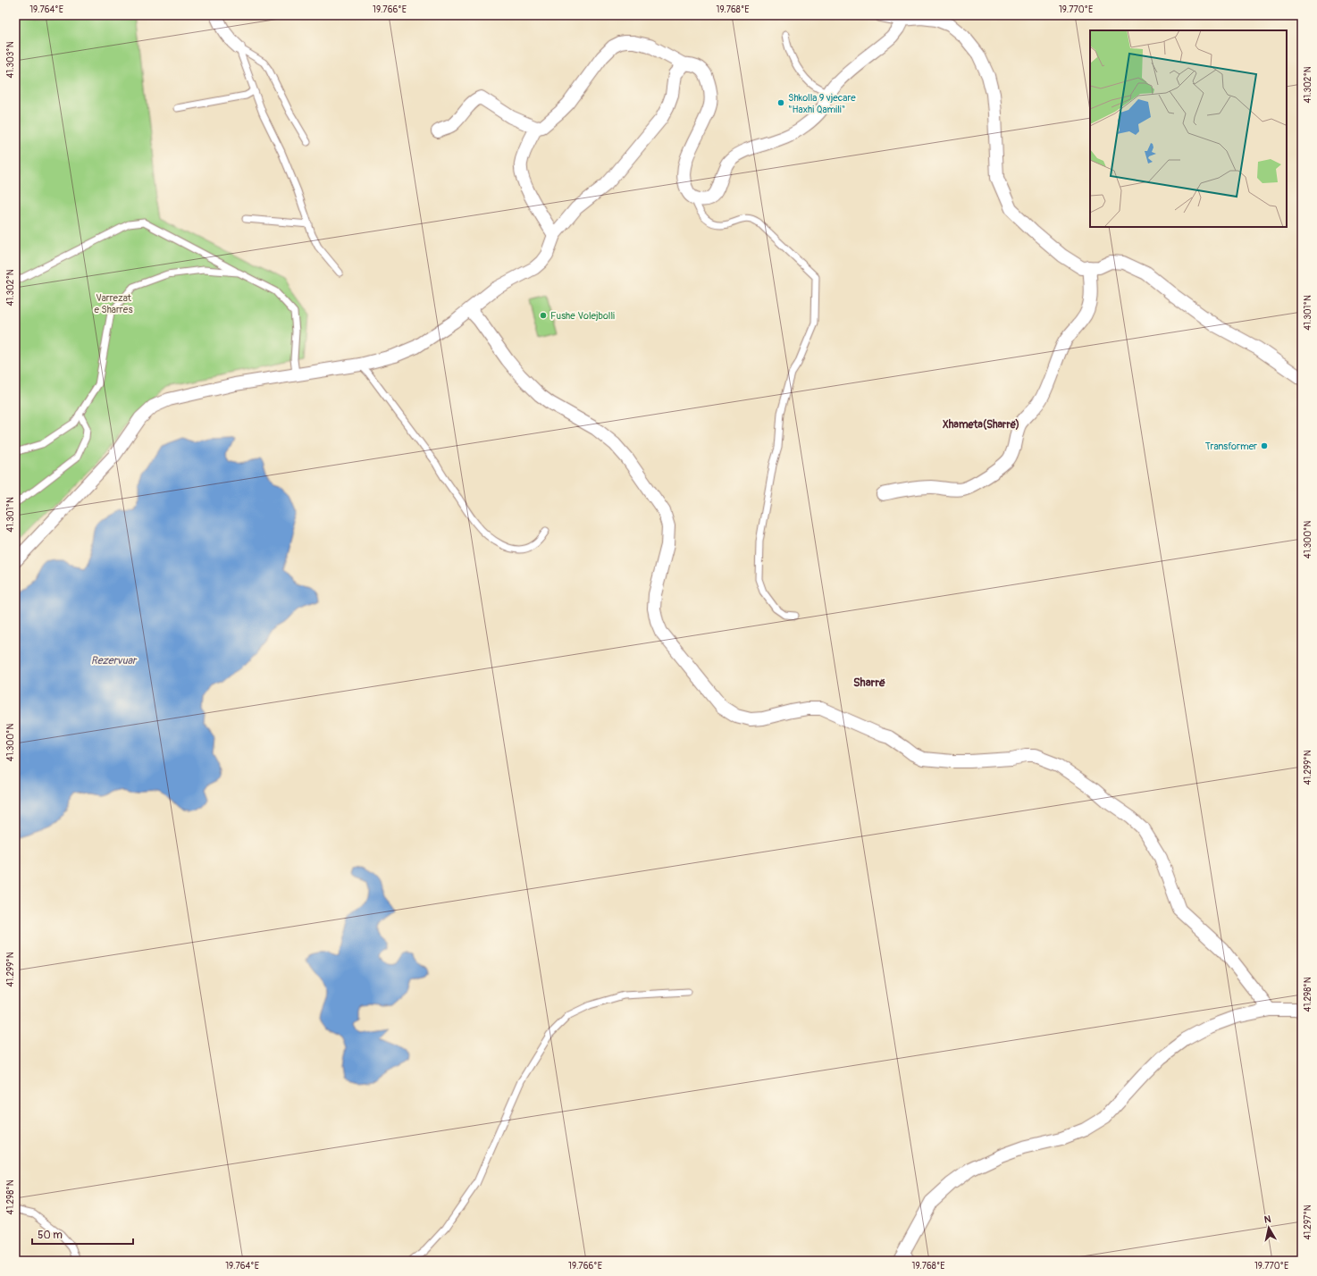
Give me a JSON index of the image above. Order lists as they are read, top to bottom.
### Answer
{
  "districts": ["Xhameta(Sharrë)", "Sharrë"],
  "water": ["Rezervuar"],
  "parks": ["Varrezat e Sharrës"],
  "places": ["Shkolla 9 vjecare \"Haxhi Qamili\"", "Fushë Volejbolli", "Transformer"],
  "scale_bar": "50 m",
  "north": "top",
  "coordinates": [
    "19.764°E",
    "19.766°E",
    "19.768°E",
    "19.770°E",
    "41.303°N",
    "41.302°N",
    "41.301°N",
    "41.300°N",
    "41.299°N",
    "41.298°N",
    "41.297°N"
  ]
}
